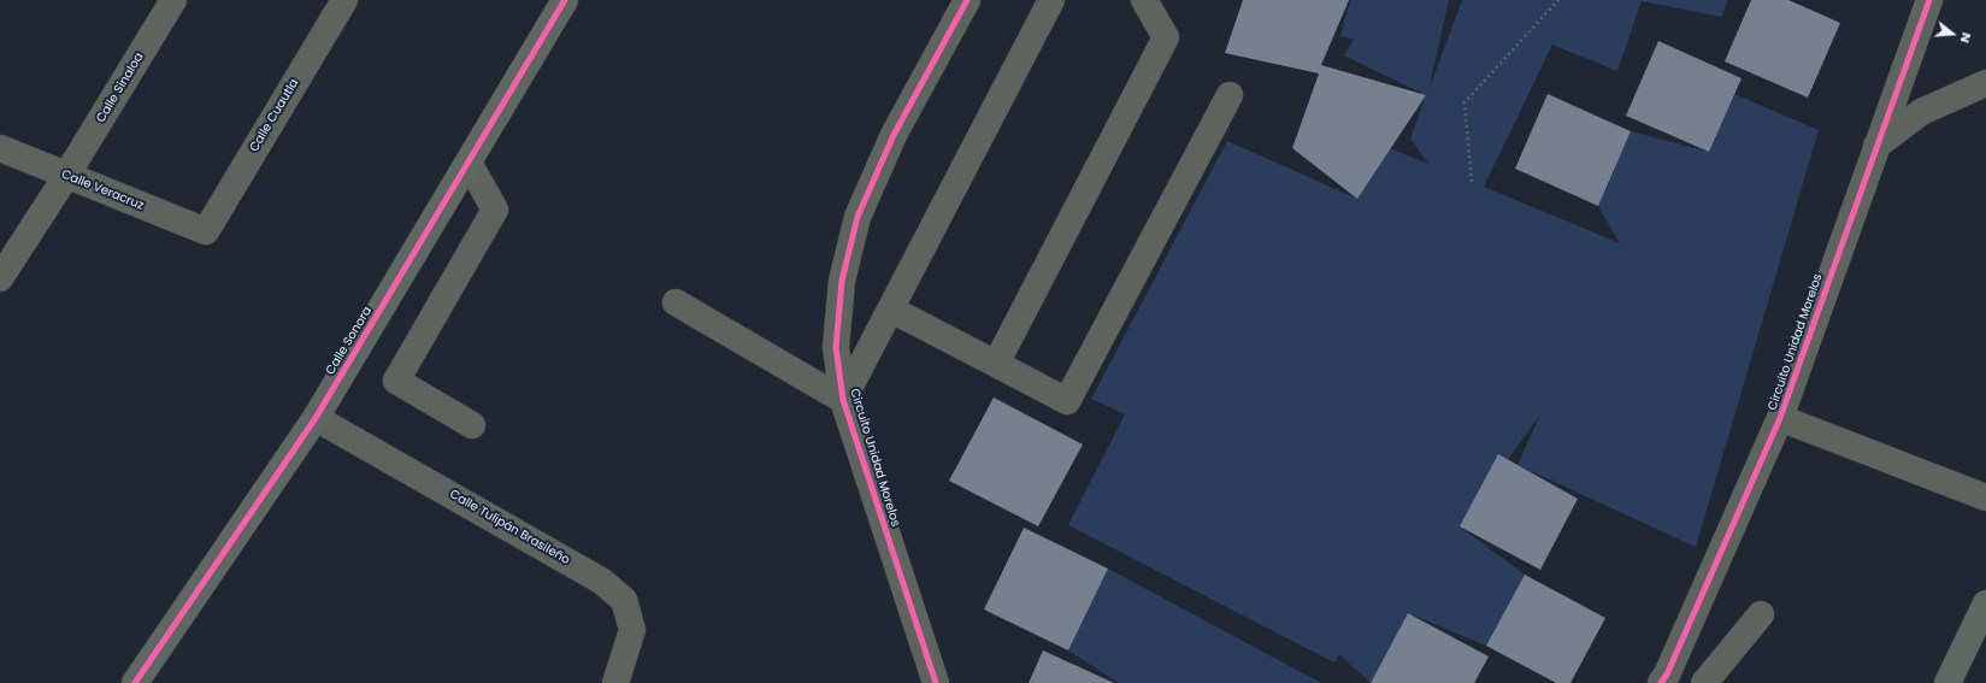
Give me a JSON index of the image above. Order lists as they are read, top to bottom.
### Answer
{
  "streets": {
    "street": [
      "Calle Sinaloa",
      "Calle Cuautla",
      "Calle Veracruz",
      "Calle Sonora",
      "Circuito Unidad Morelos",
      "Calle Tulipán Brasileño"
    ]
  },
  "crossings": [
    ["Calle Sinaloa", "Calle Veracruz"],
    ["Calle Cuautla", "Calle Veracruz"],
    ["Calle Sonora", "Calle Tulipán Brasileño"]
  ],
  "north": "right"
}
